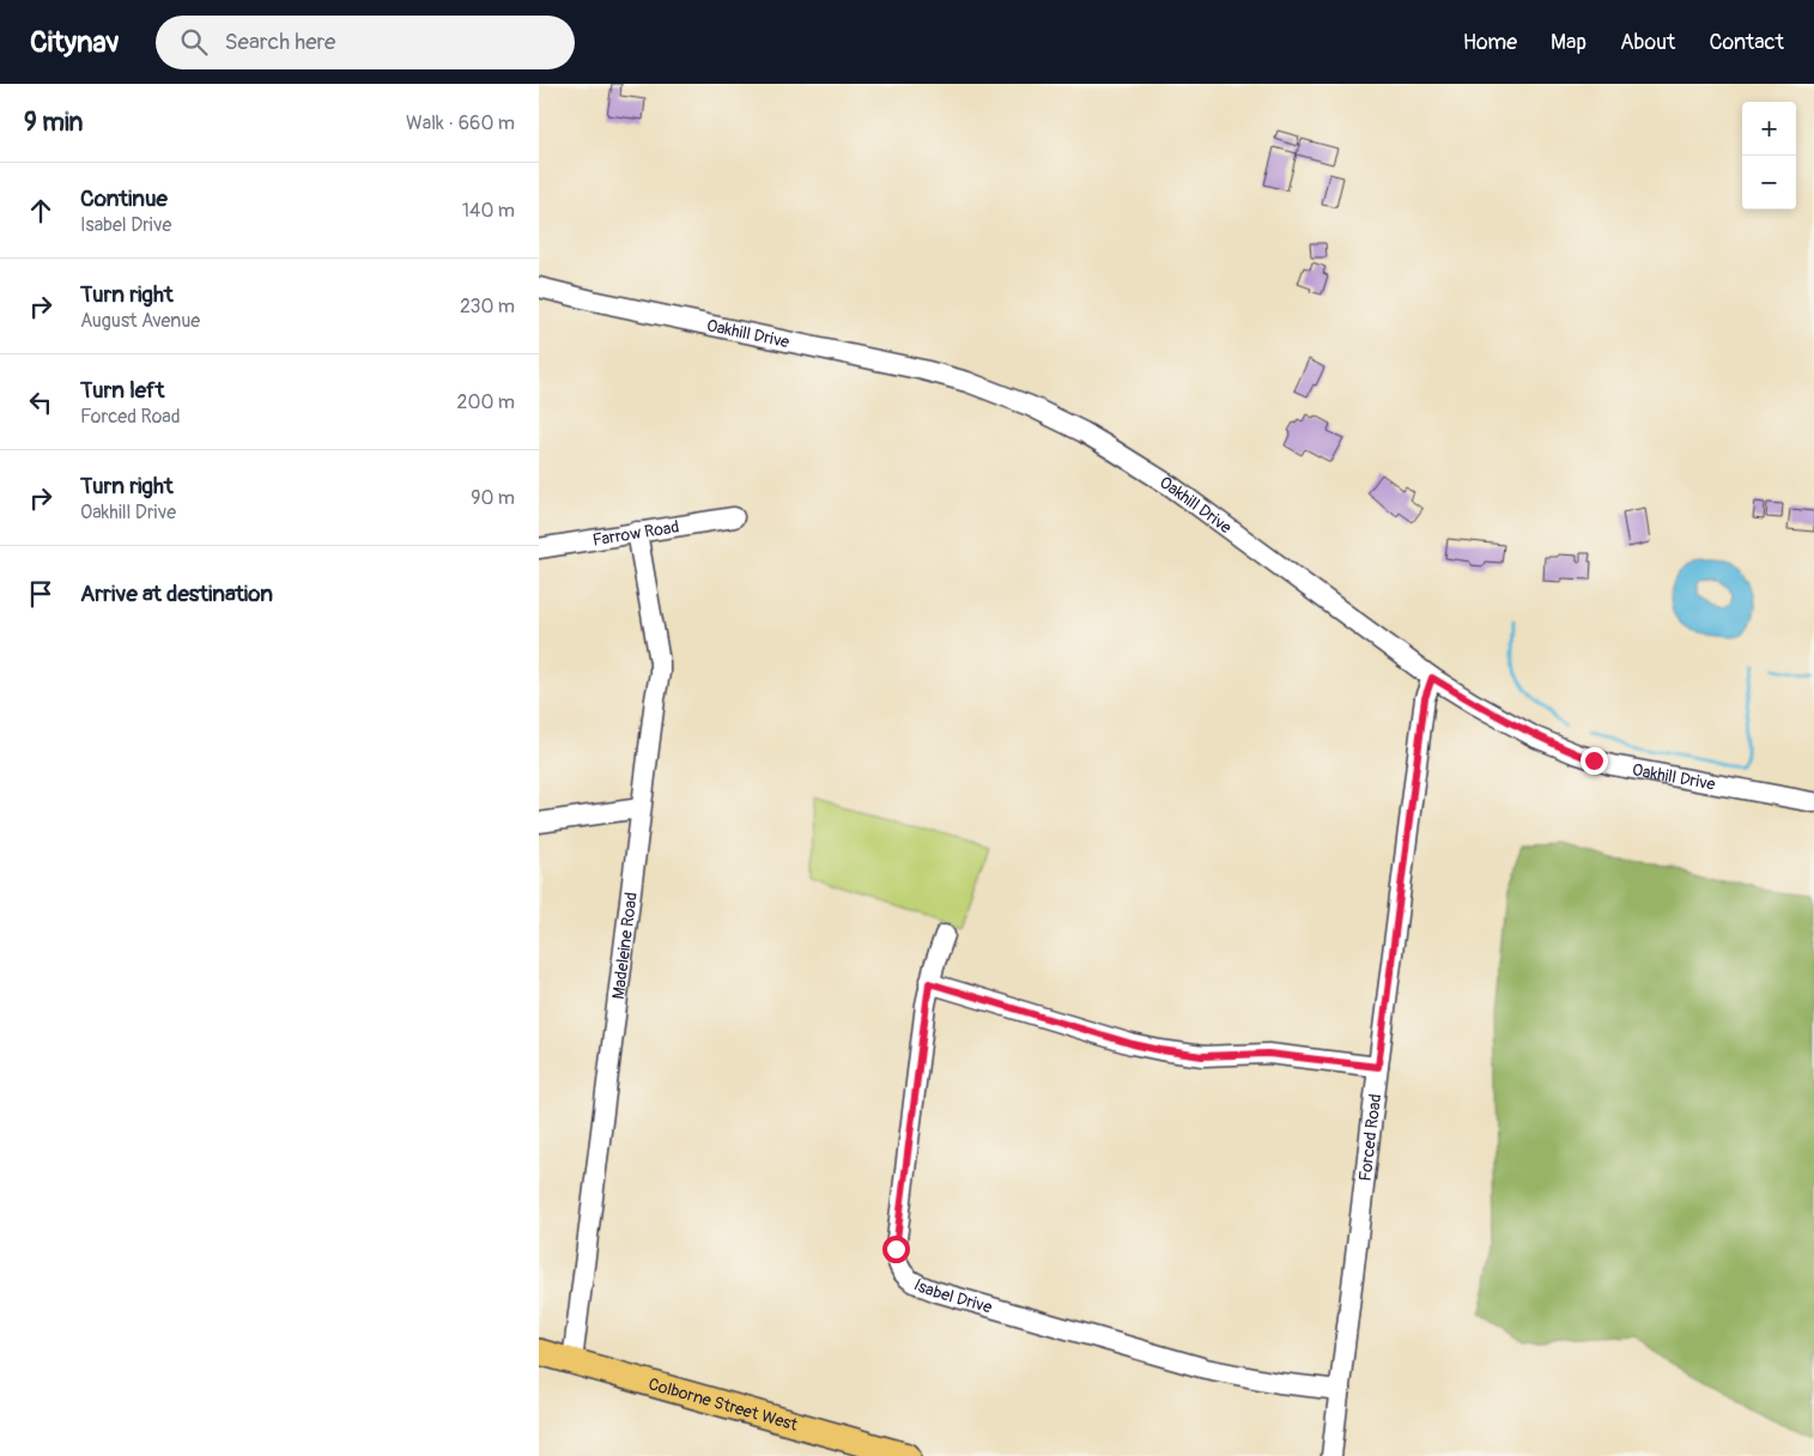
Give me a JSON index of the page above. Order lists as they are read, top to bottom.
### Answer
{
  "streets": {
    "main road": ["Colborne Street West"],
    "street": [
      "Oakhill Drive",
      "Farrow Road",
      "Madeleine Road",
      "Forced Road",
      "Isabel Drive"
    ]
  },
  "crossings": [
    ["Oakhill Drive", "Forced Road"],
    ["Farrow Road", "Madeleine Road"],
    ["Madeleine Road", "Colborne Street West"],
    ["Forced Road", "Isabel Drive"]
  ],
  "page": {
    "header": "Citynav",
    "search": "Search here",
    "nav": [
      "Home",
      "Map",
      "About",
      "Contact"
    ],
    "heading": ["9 min", "Walk · 660 m"],
    "map_buttons": ["+", "−"],
    "list": [
      ["Continue", "Isabel Drive", "140 m"],
      ["Turn right", "August Avenue", "230 m"],
      ["Turn left", "Forced Road", "200 m"],
      ["Turn right", "Oakhill Drive", "90 m"],
      "Arrive at destination"
    ]
  }
}
